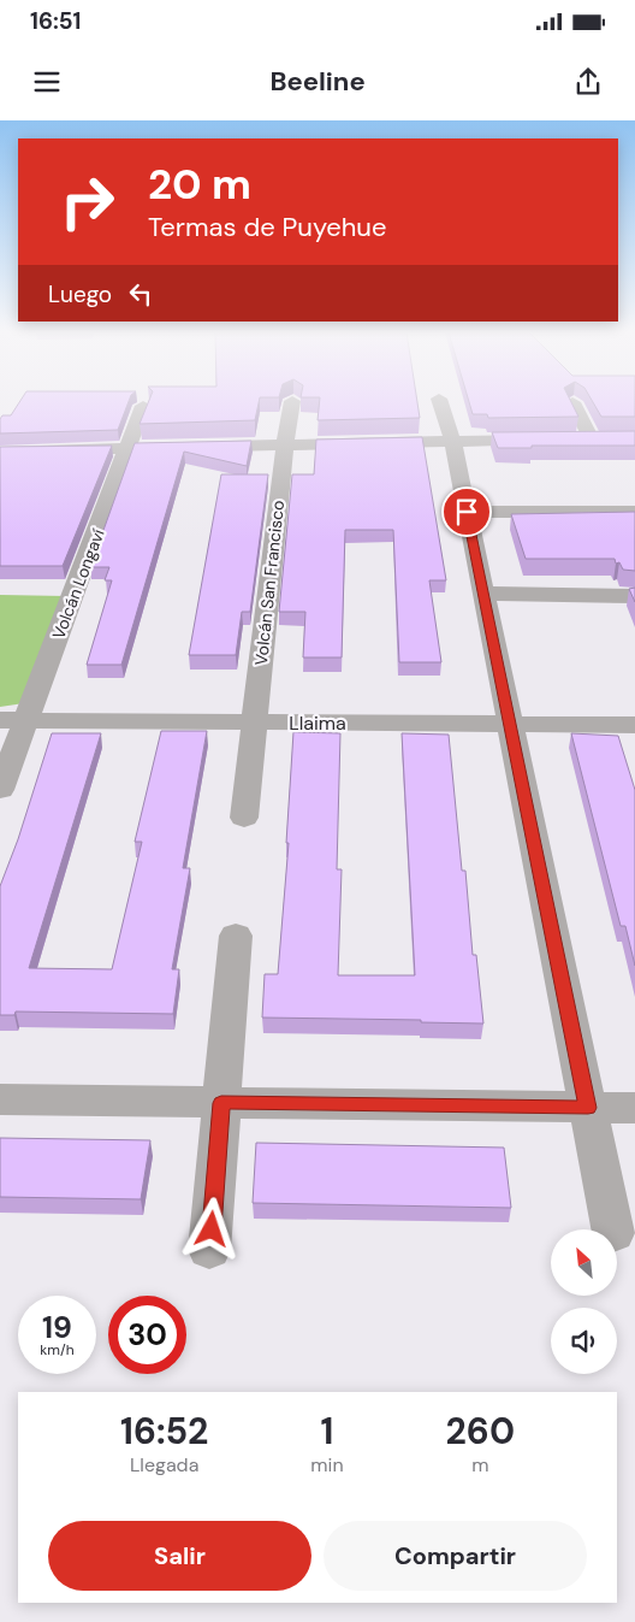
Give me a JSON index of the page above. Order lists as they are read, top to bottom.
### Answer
{
  "streets": {
    "street": ["Volcán San Francisco", "Volcán Longaví", "Llaima"]
  },
  "crossings": [
    ["Volcán San Francisco", "Llaima"],
    ["Volcán Longaví", "Llaima"]
  ],
  "north": "top left",
  "page": {
    "status": "16:51",
    "header": "Beeline",
    "turn": ["20 m", "Termas de Puyehue"],
    "then": "Luego",
    "speed": "19 km/h",
    "limit": "30",
    "eta": [
      "16:52",
      "Llegada",
      "1",
      "min",
      "260",
      "m"
    ],
    "buttons": ["Salir", "Compartir"]
  }
}
